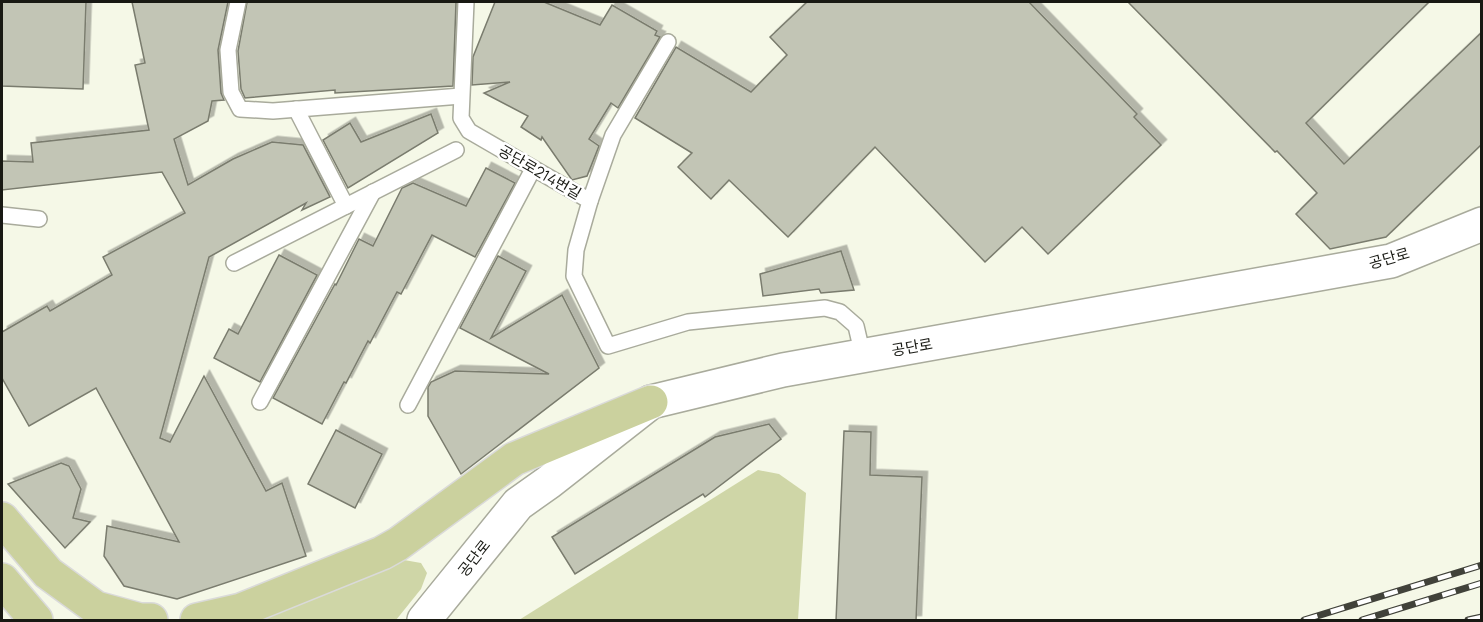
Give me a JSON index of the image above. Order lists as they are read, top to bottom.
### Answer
{
  "streets": {
    "street": ["공단로"],
    "lane": ["공단로214번길"]
  },
  "crossings": [
    ["공단로214번길", "공단로"]
  ]
}
